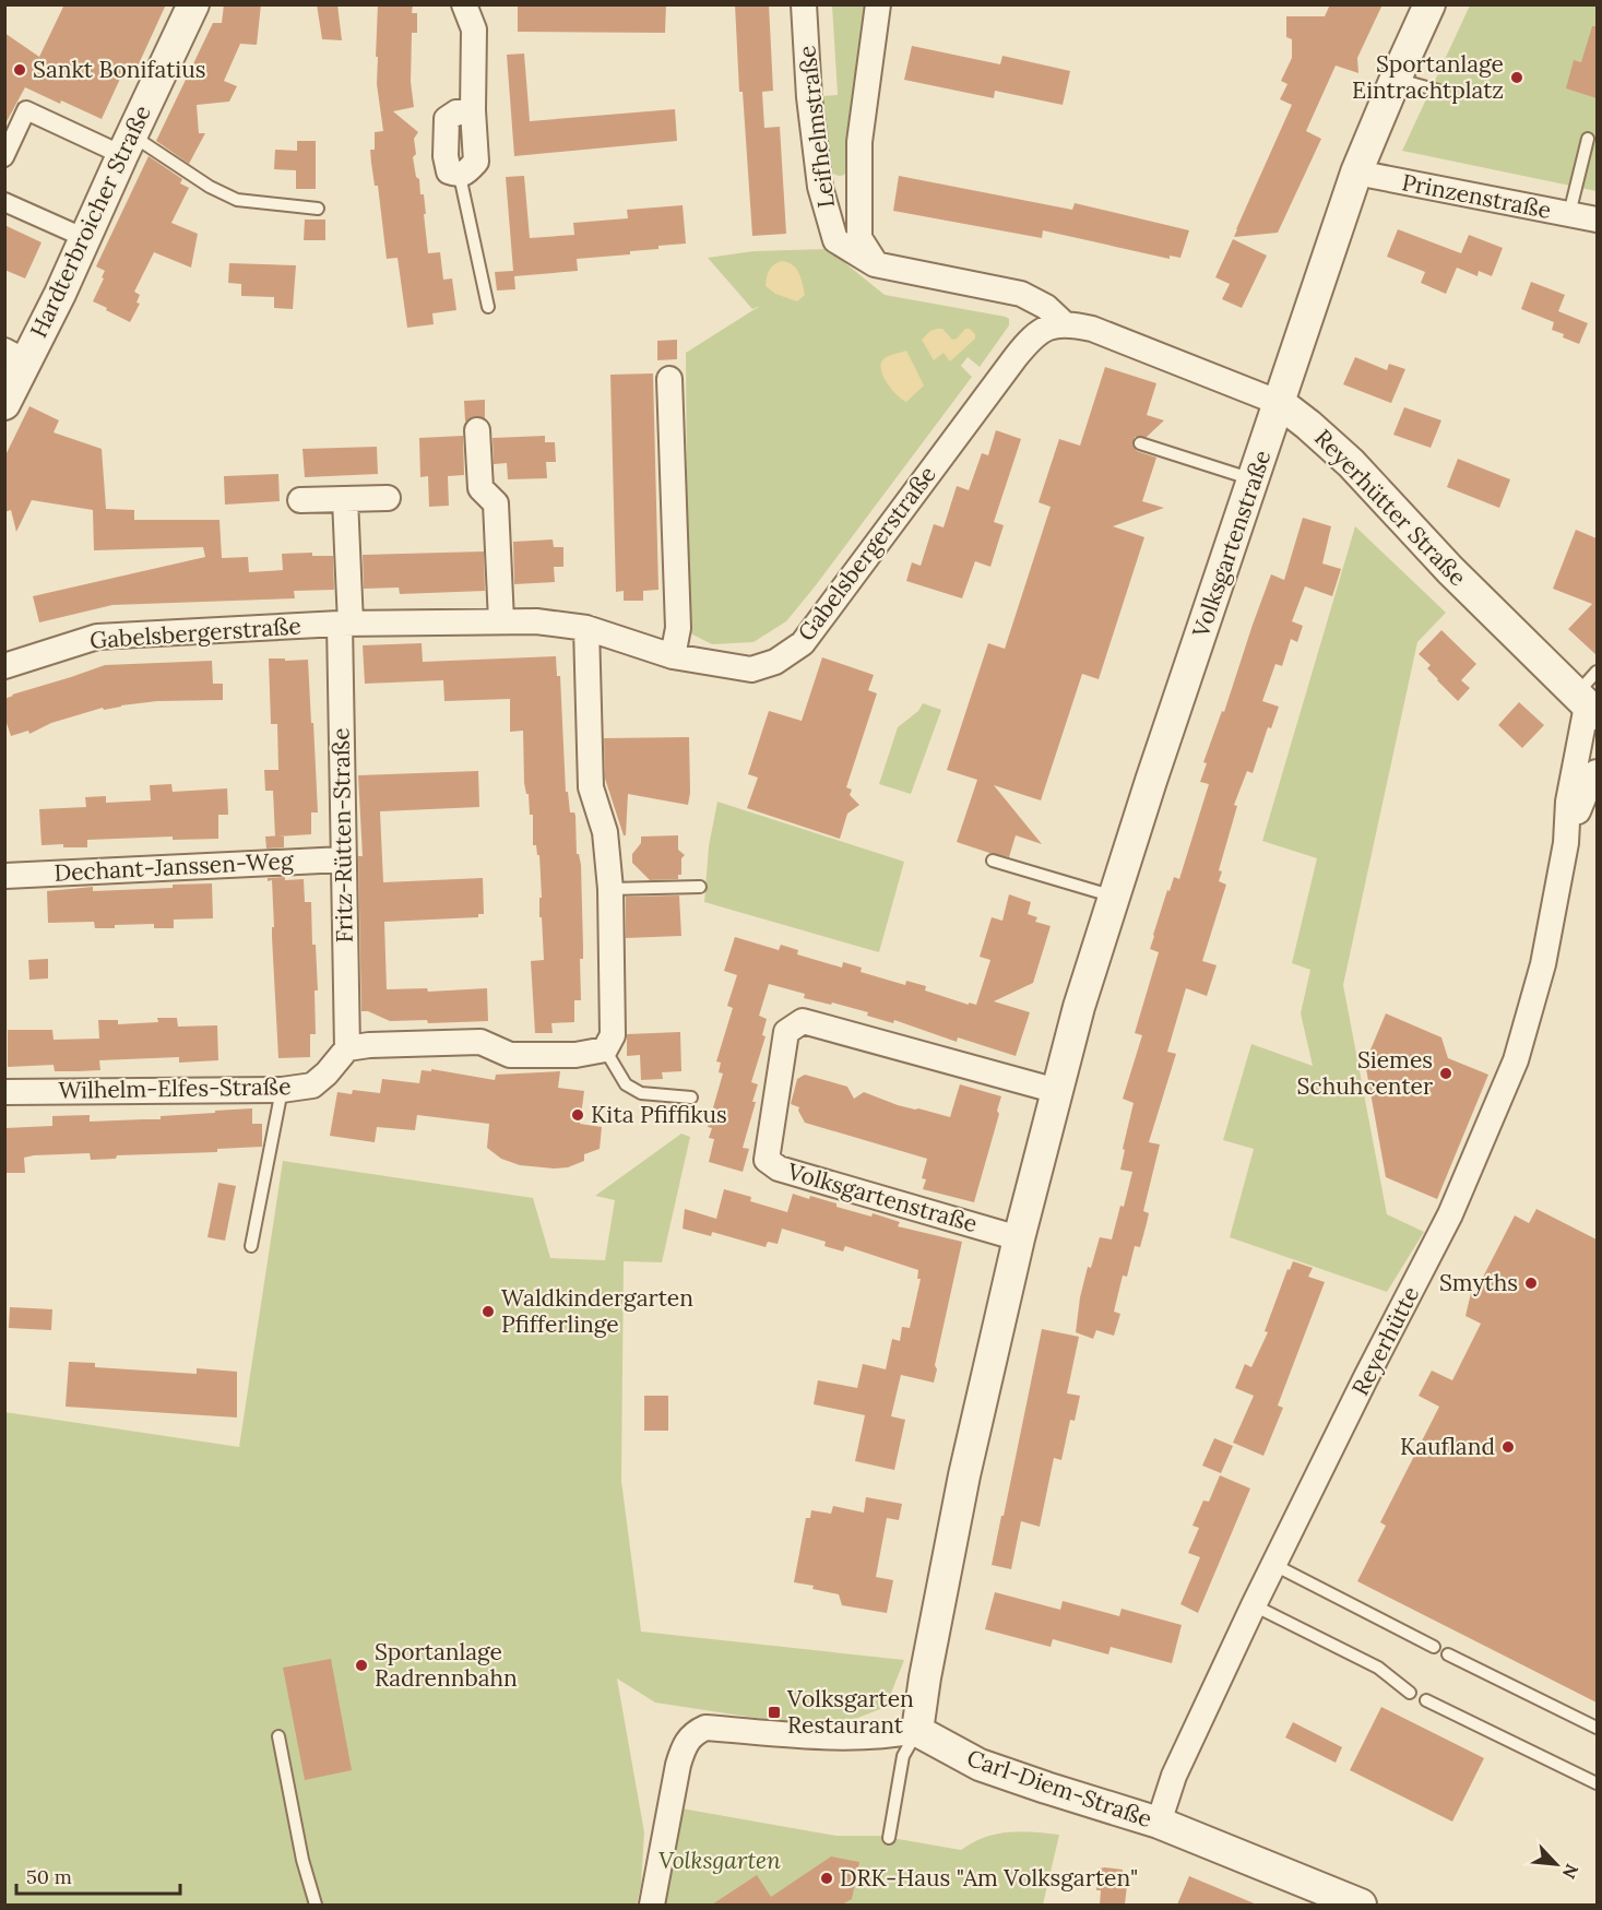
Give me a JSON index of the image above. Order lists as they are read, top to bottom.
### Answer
{
  "streets": {
    "street": [
      "Leifhelmstraße",
      "Prinzenstraße",
      "Hardterbroicher Straße",
      "Reyerhütter Straße",
      "Volksgartenstraße",
      "Gabelsbergerstraße",
      "Fritz-Rütten-Straße",
      "Dechant-Janssen-Weg",
      "Wilhelm-Elfes-Straße",
      "Reyerhütte",
      "Carl-Diem-Straße"
    ]
  },
  "crossings": [
    ["Leifhelmstraße", "Reyerhütter Straße"],
    ["Prinzenstraße", "Volksgartenstraße"],
    ["Reyerhütter Straße", "Volksgartenstraße"],
    ["Reyerhütter Straße", "Gabelsbergerstraße"],
    ["Reyerhütter Straße", "Reyerhütte"],
    ["Volksgartenstraße", "Carl-Diem-Straße"],
    ["Gabelsbergerstraße", "Fritz-Rütten-Straße"],
    ["Fritz-Rütten-Straße", "Dechant-Janssen-Weg"],
    ["Fritz-Rütten-Straße", "Wilhelm-Elfes-Straße"],
    ["Reyerhütte", "Carl-Diem-Straße"]
  ],
  "parks": ["Volksgarten"],
  "places": {
    "other": [
      "Sankt Bonifatius",
      "Sportanlage Eintrachtplatz",
      "Siemes Schuhcenter",
      "Kita Pfiffikus",
      "Smyths",
      "Waldkindergarten Pfifferlinge",
      "Kaufland",
      "Sportanlage Radrennbahn",
      "DRK-Haus \"Am Volksgarten\""
    ],
    "transit": ["Volksgarten Restaurant"]
  },
  "scale_bar": "50 m",
  "north": "bottom right"
}
